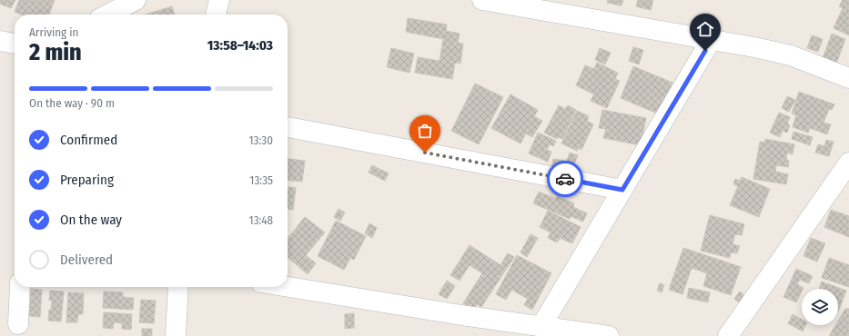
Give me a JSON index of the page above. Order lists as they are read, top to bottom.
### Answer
{
  "page": {
    "heading": ["2 min", "Arriving in", "13:58–14:03"],
    "bar": "On the way · 90 m",
    "list": [
      ["Confirmed", "13:30"],
      ["Preparing", "13:35"],
      ["On the way", "13:48"],
      "Delivered"
    ]
  }
}
